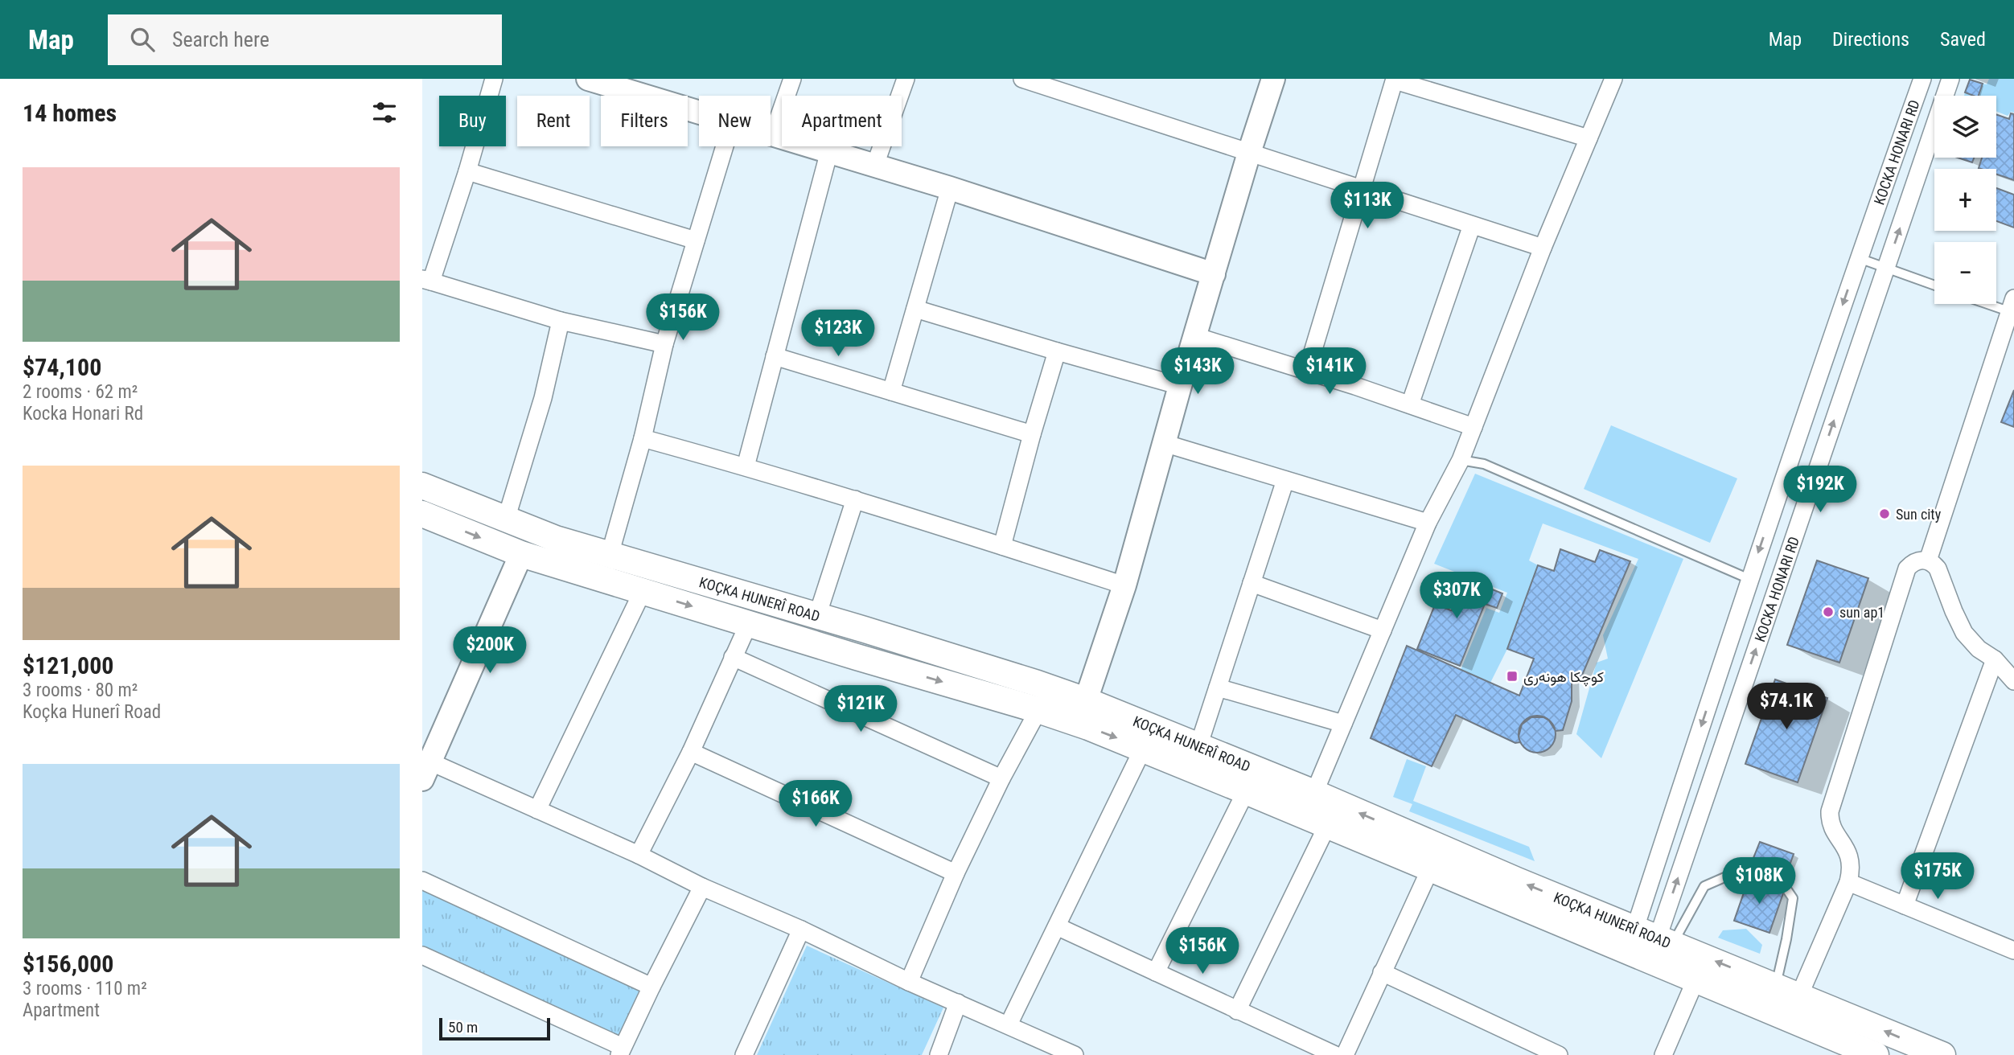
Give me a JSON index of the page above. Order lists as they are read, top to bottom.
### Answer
{
  "streets": {
    "main road": ["KOÇKA HUNERÎ ROAD"],
    "street": ["KOCKA HONARI RD"]
  },
  "crossings": [
    ["KOCKA HONARI RD", "KOÇKA HUNERÎ ROAD"]
  ],
  "places": {
    "other": ["Sun city", "sun ap1"],
    "transit": ["كوچكا هونەری"]
  },
  "scale_bar": "50 m",
  "page": {
    "header": "Map",
    "search": "Search here",
    "nav": ["Map", "Directions", "Saved"],
    "heading": "14 homes",
    "map_buttons": ["+", "−"],
    "chip": [
      "Buy",
      "Rent",
      "Filters",
      "New",
      "Apartment"
    ],
    "list": [
      {
        "name": "$74,100",
        "note": "2 rooms · 62 m² · Kocka Honari Rd"
      },
      {
        "name": "$121,000",
        "note": "3 rooms · 80 m² · Koçka Hunerî Road"
      },
      {
        "name": "$156,000",
        "note": "3 rooms · 110 m² · Apartment"
      }
    ],
    "price": [
      "$113K",
      "$156K",
      "$123K",
      "$143K",
      "$141K",
      "$192K",
      "$307K",
      "$200K",
      "$74.1K",
      "$121K",
      "$166K",
      "$175K",
      "$108K",
      "$156K"
    ],
    "scale": "50 m"
  }
}
